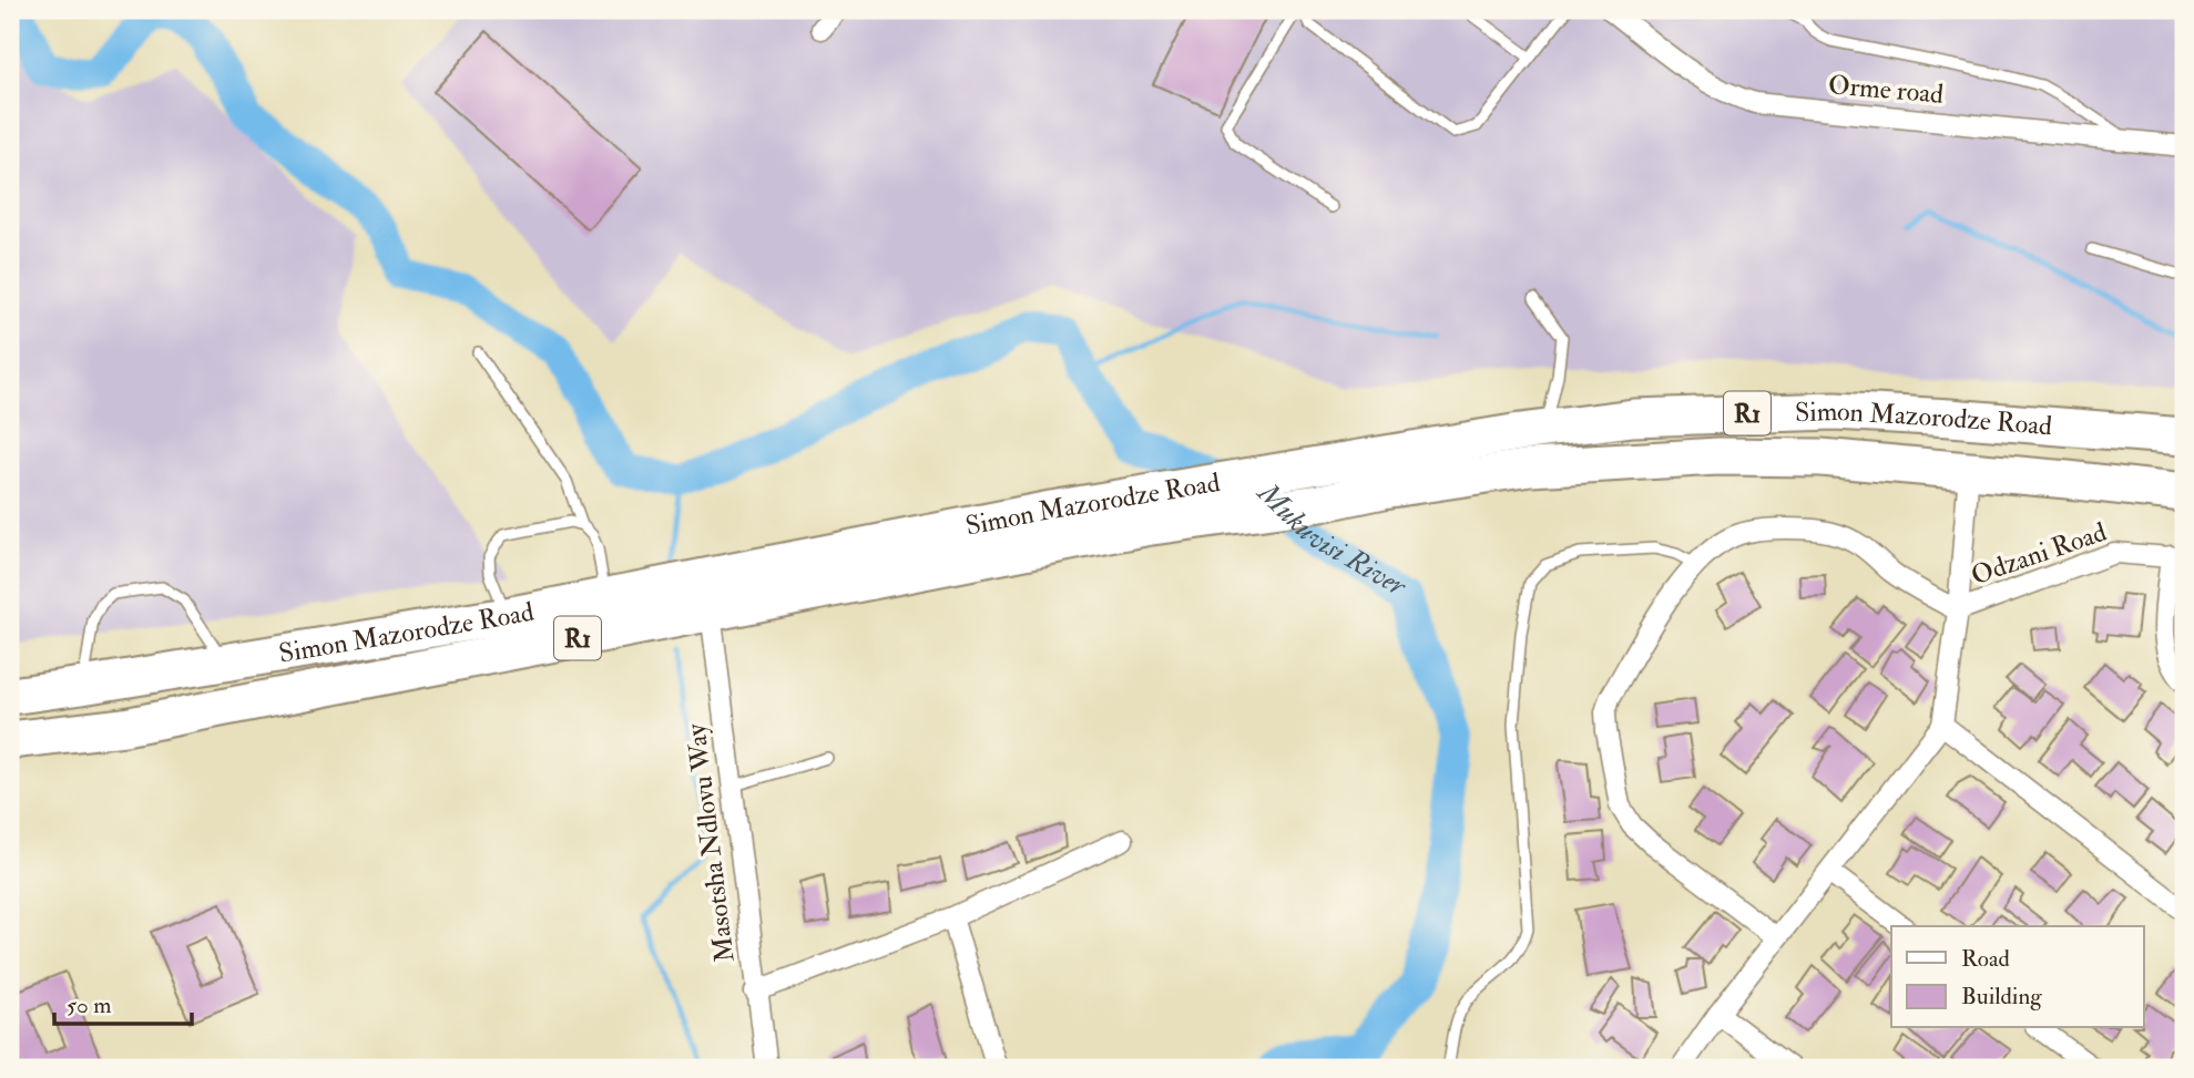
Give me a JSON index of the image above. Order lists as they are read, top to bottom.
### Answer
{
  "streets": {
    "highway": ["R1", "Simon Mazorodze Road"],
    "street": ["Orme road", "Odzani Road", "Masotsha Ndlovu Way"]
  },
  "crossings": [
    ["R1", "Simon Mazorodze Road"],
    ["Simon Mazorodze Road", "Masotsha Ndlovu Way"]
  ],
  "water": ["Mukuvisi River"],
  "legend": ["Road", "Building"],
  "scale_bar": "50 m"
}
